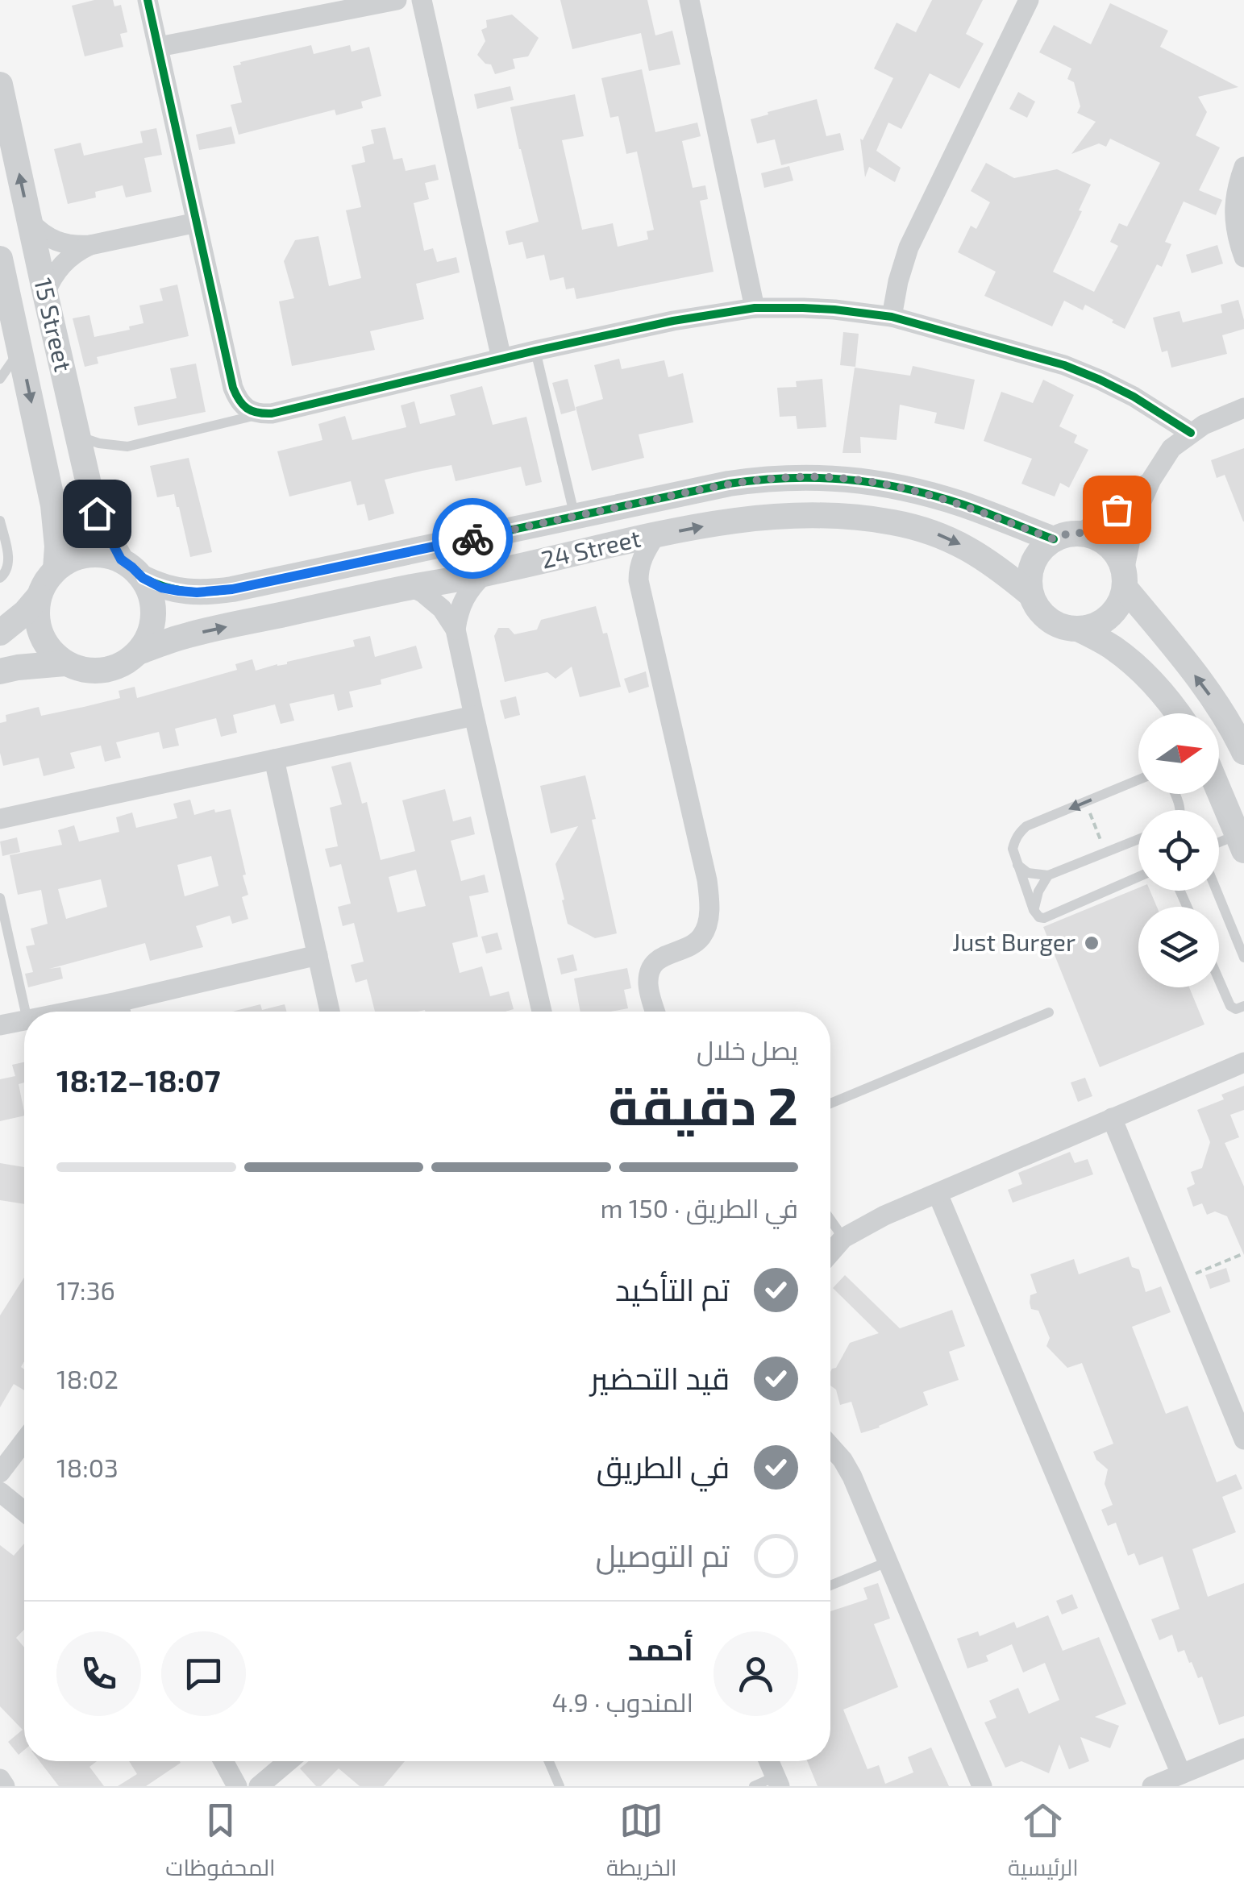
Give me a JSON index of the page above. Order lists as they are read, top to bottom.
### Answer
{
  "streets": {
    "street": ["15 Street", "24 Street"]
  },
  "crossings": [
    ["15 Street", "24 Street"]
  ],
  "places": ["Just Burger"],
  "north": "right",
  "page": {
    "heading": ["2 دقيقة", "يصل خلال", "18:07–18:12"],
    "panel": ["أحمد", "المندوب · 4.9"],
    "bar": "في الطريق · 150 m",
    "list": [
      ["تم التأكيد", "17:36"],
      ["قيد التحضير", "18:02"],
      ["في الطريق", "18:03"],
      "تم التوصيل"
    ],
    "tabs": ["الرئيسية", "الخريطة", "المحفوظات"]
  }
}
